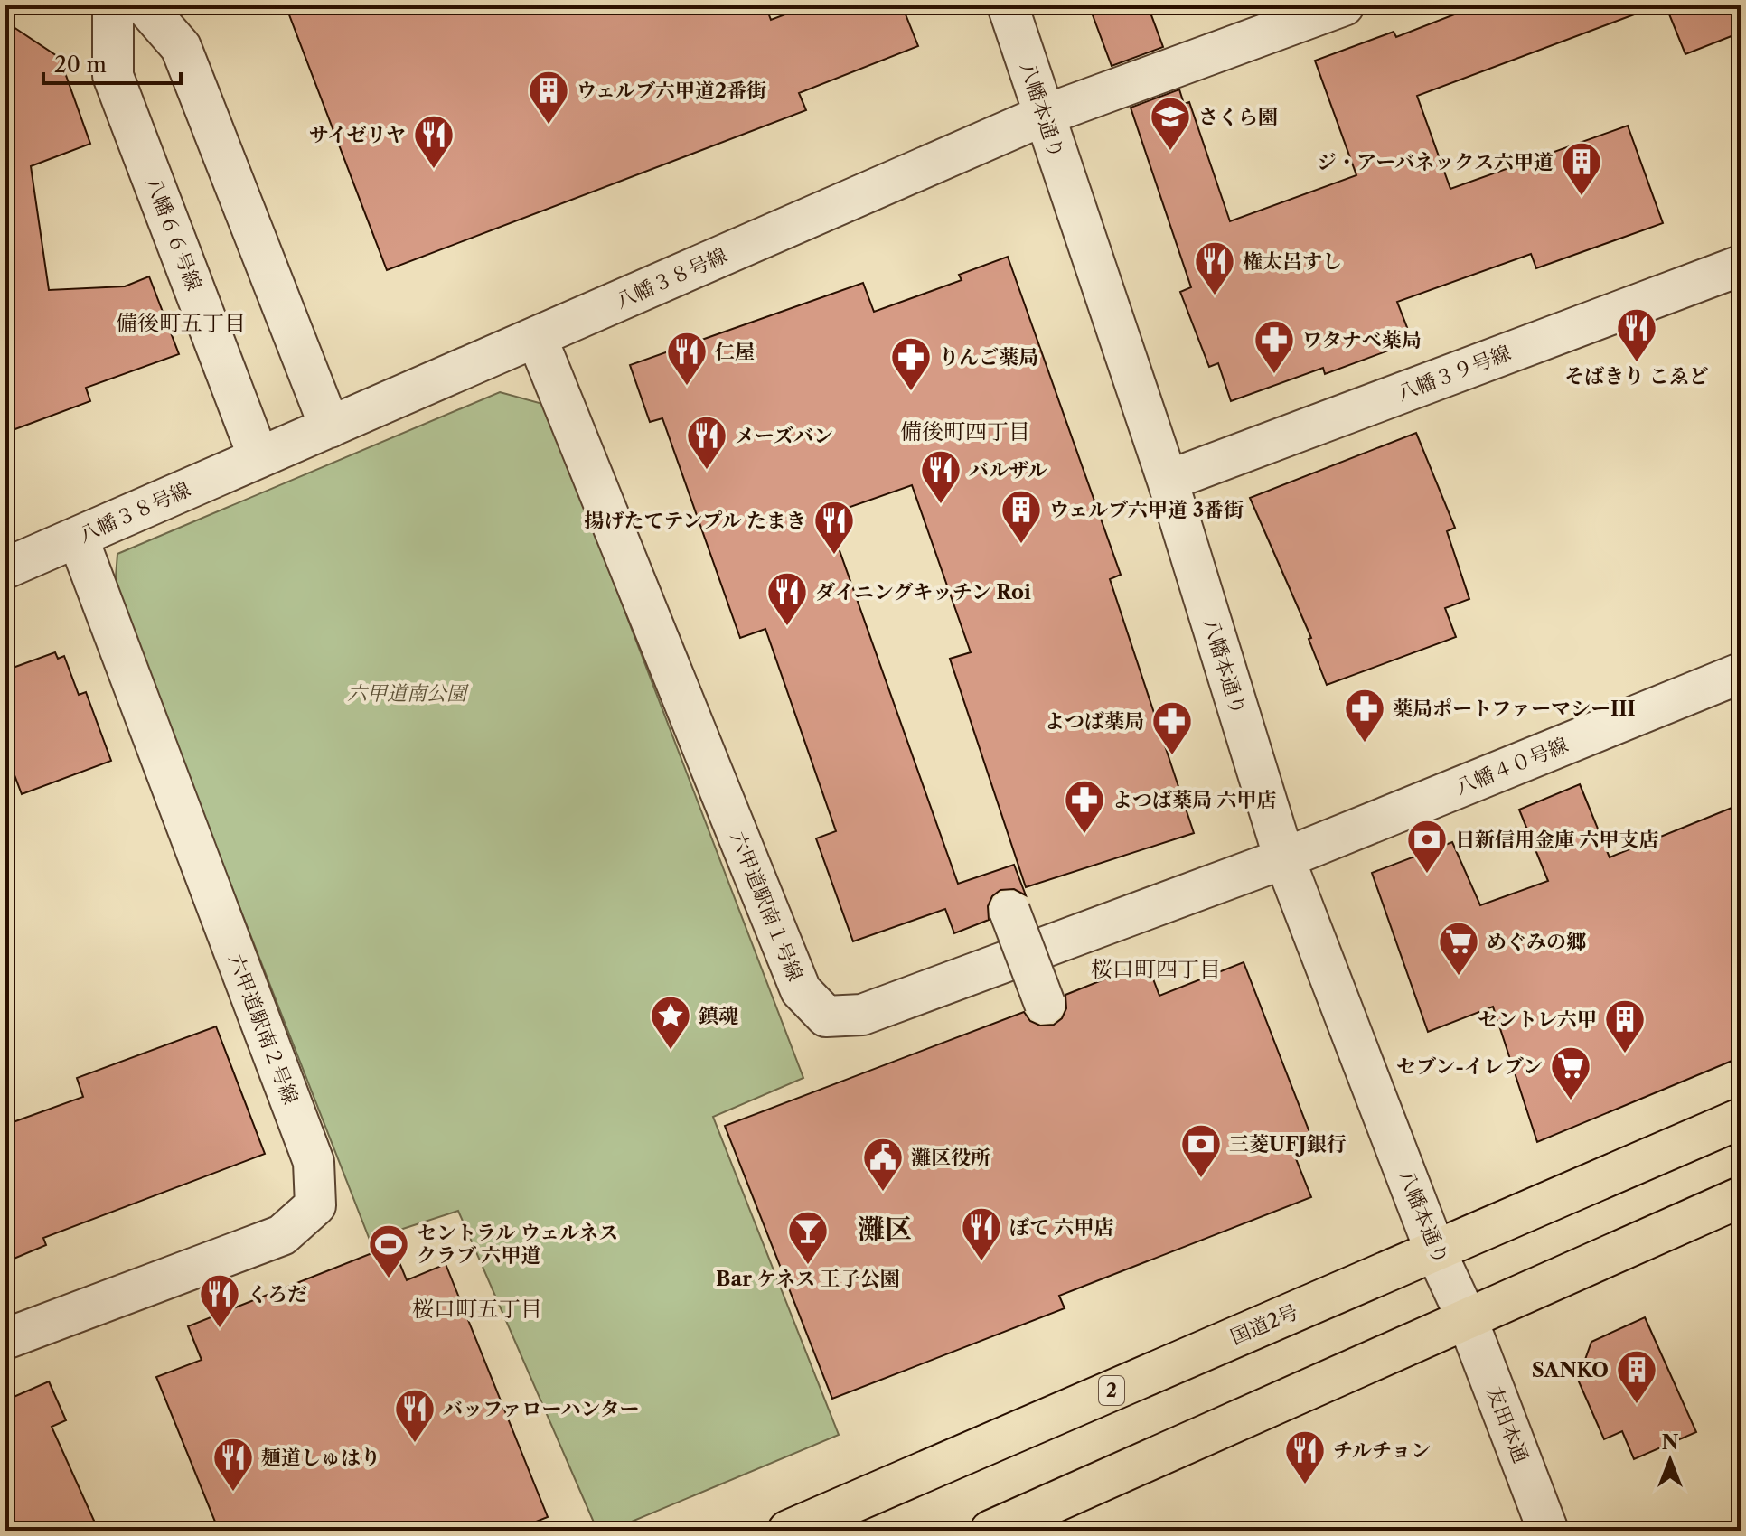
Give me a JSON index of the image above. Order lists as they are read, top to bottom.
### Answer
{
  "streets": {
    "highway": ["国道2号", "2"],
    "street": [
      "八幡本通り",
      "八幡６６号線",
      "八幡３８号線",
      "八幡３９号線",
      "八幡４０号線",
      "六甲道駅南１号線",
      "六甲道駅南２号線",
      "友田本通"
    ]
  },
  "crossings": [
    ["八幡本通り", "八幡３８号線"],
    ["八幡本通り", "八幡３９号線"],
    ["八幡本通り", "八幡４０号線"],
    ["八幡本通り", "六甲道駅南１号線"],
    ["八幡本通り", "国道2号"],
    ["八幡本通り", "友田本通"],
    ["八幡６６号線", "八幡３８号線"],
    ["八幡３８号線", "六甲道駅南１号線"],
    ["八幡３８号線", "六甲道駅南２号線"],
    ["八幡４０号線", "六甲道駅南１号線"]
  ],
  "districts": [
    "備後町五丁目",
    "備後町四丁目",
    "桜口町四丁目",
    "灘区",
    "桜口町五丁目"
  ],
  "parks": ["六甲道南公園"],
  "places": {
    "building": [
      "ウェルブ六甲道2番街",
      "ジ・アーバネックス六甲道",
      "ウェルブ六甲道 3番街",
      "セントレ六甲",
      "SANKO"
    ],
    "school or university": ["さくら園"],
    "restaurant": [
      "サイゼリヤ",
      "権太呂すし",
      "そばきり こゑど",
      "仁屋",
      "メーズバン",
      "バルザル",
      "揚げたてテンプル たまき",
      "ダイニングキッチン Roi",
      "ぼて 六甲店",
      "くろだ",
      "バッファローハンター",
      "チルチョン",
      "麺道しゅはり"
    ],
    "pharmacy": [
      "ワタナベ薬局",
      "りんご薬局",
      "薬局ポートファーマシーIII",
      "よつば薬局",
      "よつば薬局 六甲店"
    ],
    "bank": ["日新信用金庫 六甲支店", "三菱UFJ銀行"],
    "supermarket": ["めぐみの郷", "セブン-イレブン"],
    "place": ["鎮魂"],
    "public building": ["灘区役所"],
    "bar": ["Bar ケネス 王子公園"],
    "sports": ["セントラル ウェルネス クラブ 六甲道"]
  },
  "scale_bar": "20 m",
  "north": "top"
}
